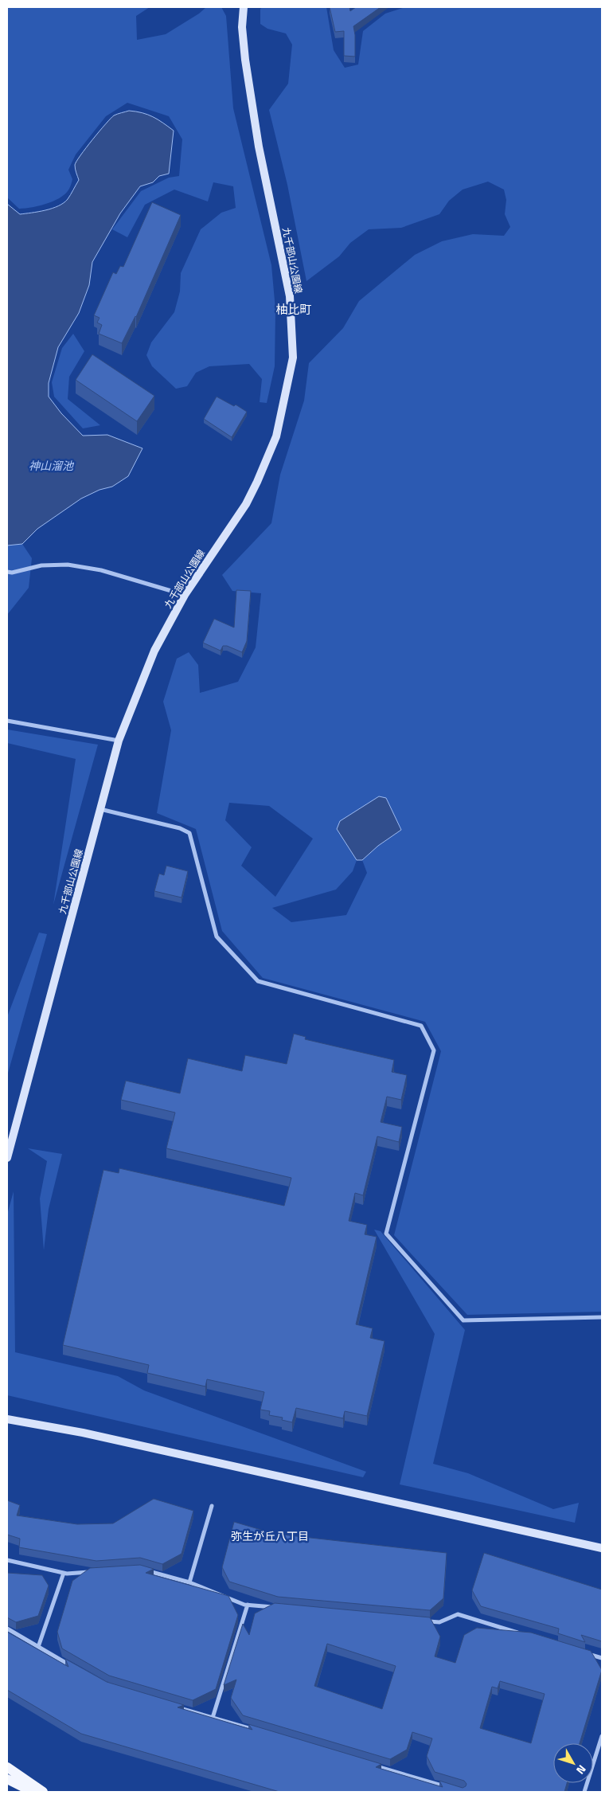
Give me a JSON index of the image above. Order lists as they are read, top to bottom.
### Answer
{
  "streets": {
    "main road": ["九千部山公園線"]
  },
  "districts": ["柚比町", "弥生が丘八丁目"],
  "water": ["神山溜池"],
  "north": "bottom right"
}
